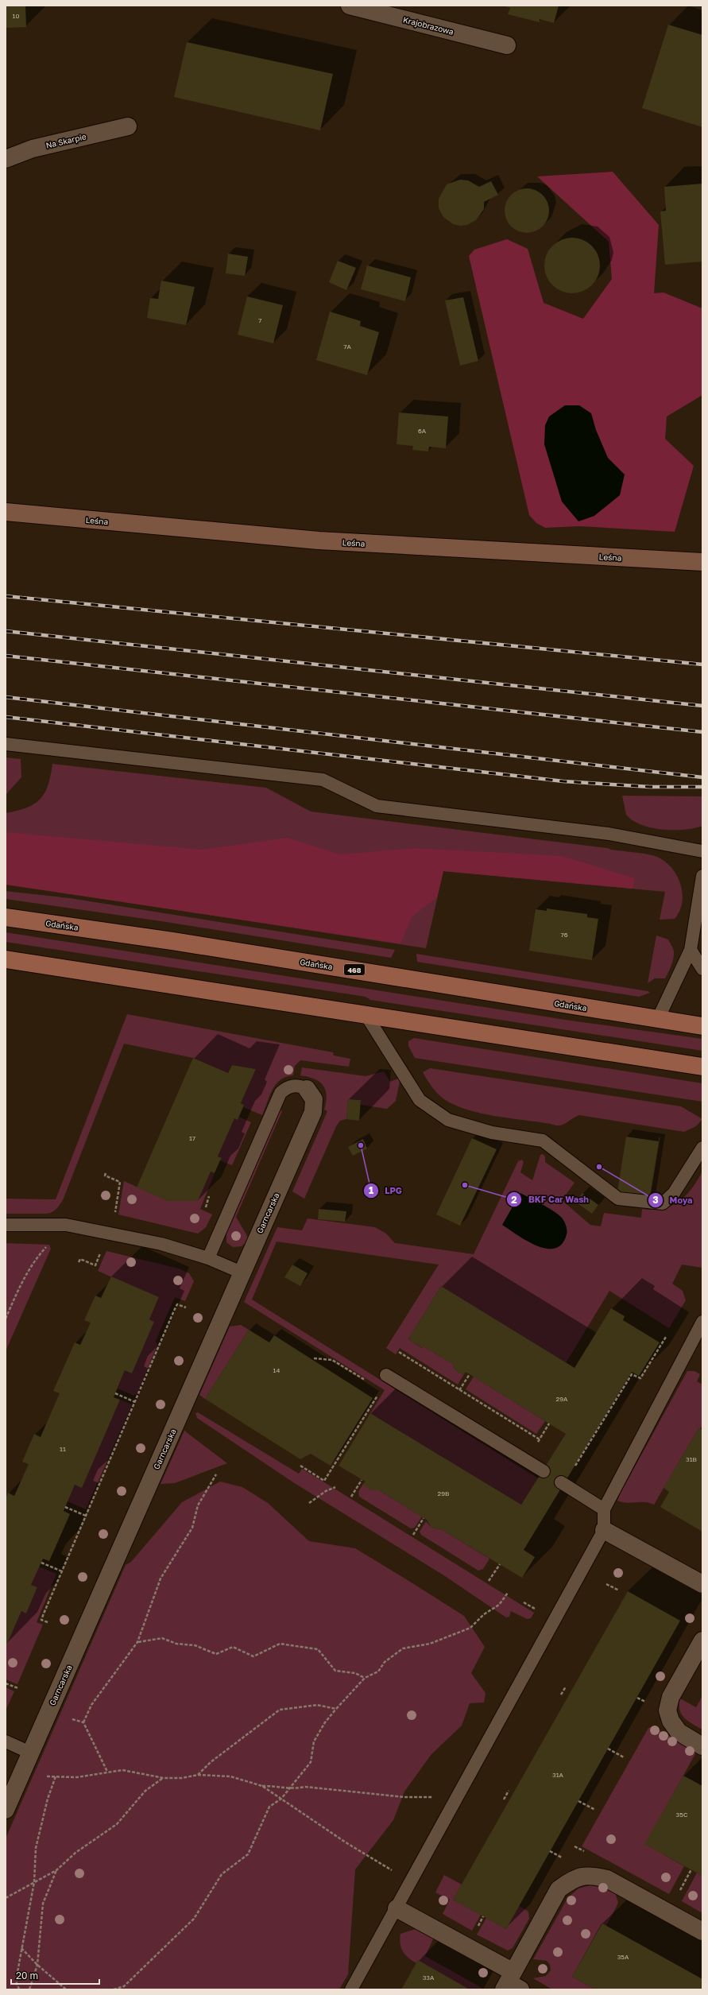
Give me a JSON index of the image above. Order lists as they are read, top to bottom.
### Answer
{
  "streets": {
    "main road": ["Gdańska", "468"],
    "street": [
      "Krajobrazowa",
      "Na Skarpie",
      "Leśna",
      "Garncarska"
    ]
  },
  "places": ["LPG", "Moya", "BKF Car Wash"],
  "house_numbers": [
    "10",
    "7",
    "7A",
    "6A",
    "76",
    "17",
    "14",
    "29A",
    "11",
    "31B",
    "29B",
    "31A",
    "35C",
    "35A",
    "33A"
  ],
  "scale_bar": "20 m"
}
